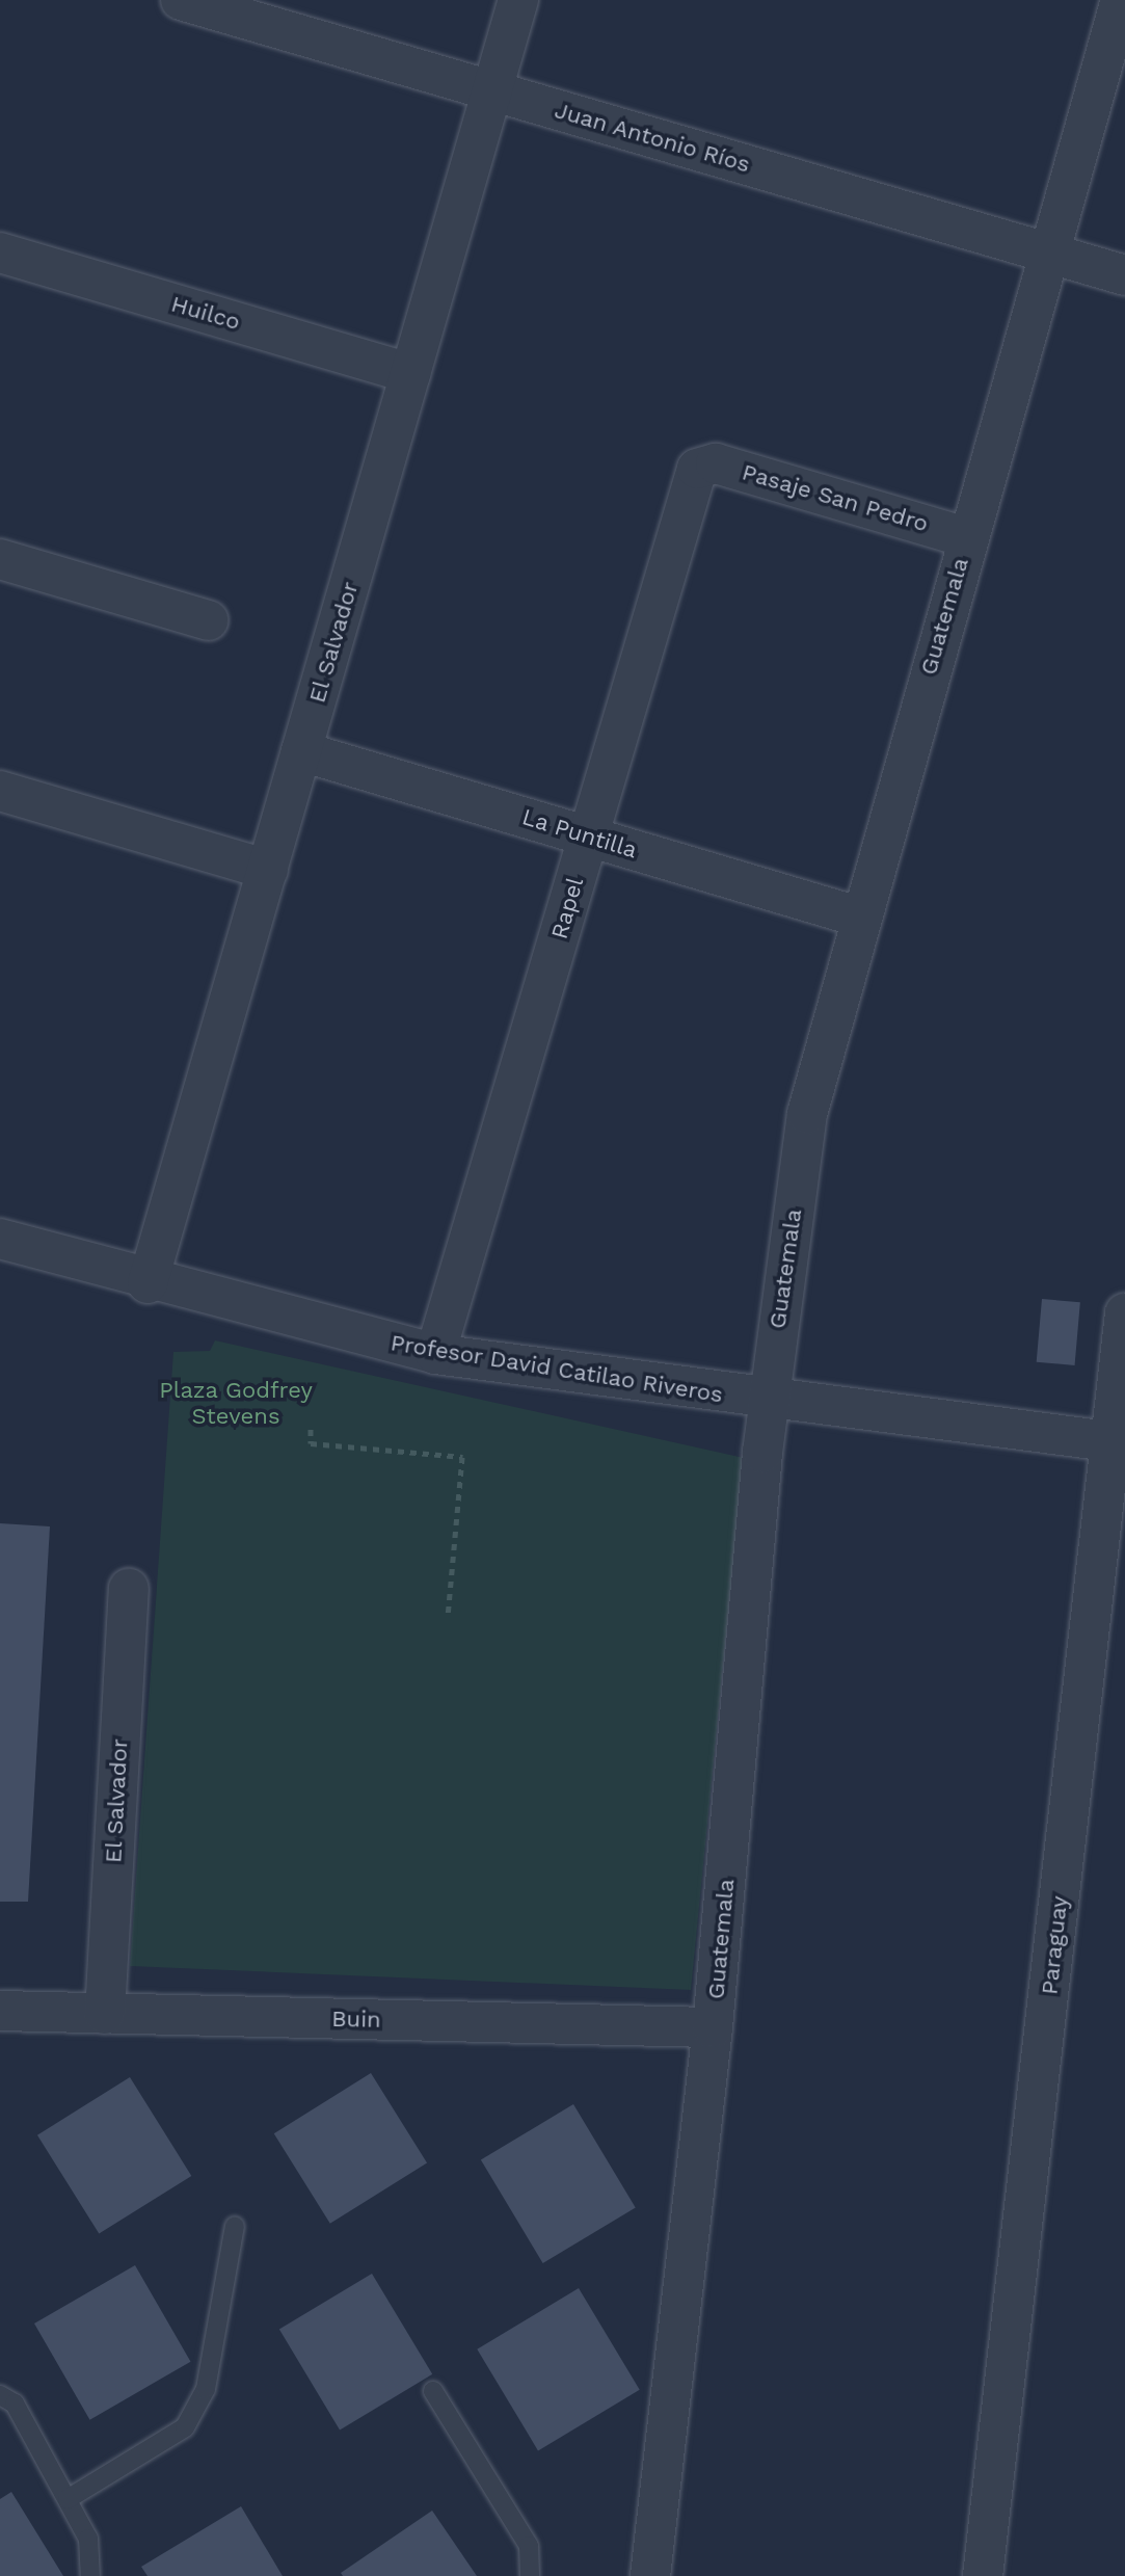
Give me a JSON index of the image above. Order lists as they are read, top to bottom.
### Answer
{
  "streets": {
    "street": [
      "Juan Antonio Ríos",
      "Huilco",
      "Pasaje San Pedro",
      "Guatemala",
      "El Salvador",
      "La Puntilla",
      "Rapel",
      "Profesor David Catilao Riveros",
      "Paraguay",
      "Buin"
    ]
  },
  "crossings": [
    ["Juan Antonio Ríos", "Guatemala"],
    ["Juan Antonio Ríos", "El Salvador"],
    ["Huilco", "El Salvador"],
    ["Pasaje San Pedro", "Guatemala"],
    ["Pasaje San Pedro", "Rapel"],
    ["Guatemala", "La Puntilla"],
    ["Guatemala", "Profesor David Catilao Riveros"],
    ["Guatemala", "Buin"],
    ["El Salvador", "La Puntilla"],
    ["El Salvador", "Profesor David Catilao Riveros"],
    ["El Salvador", "Buin"],
    ["La Puntilla", "Rapel"],
    ["Rapel", "Profesor David Catilao Riveros"],
    ["Profesor David Catilao Riveros", "Paraguay"]
  ],
  "parks": ["Plaza Godfrey Stevens"]
}
